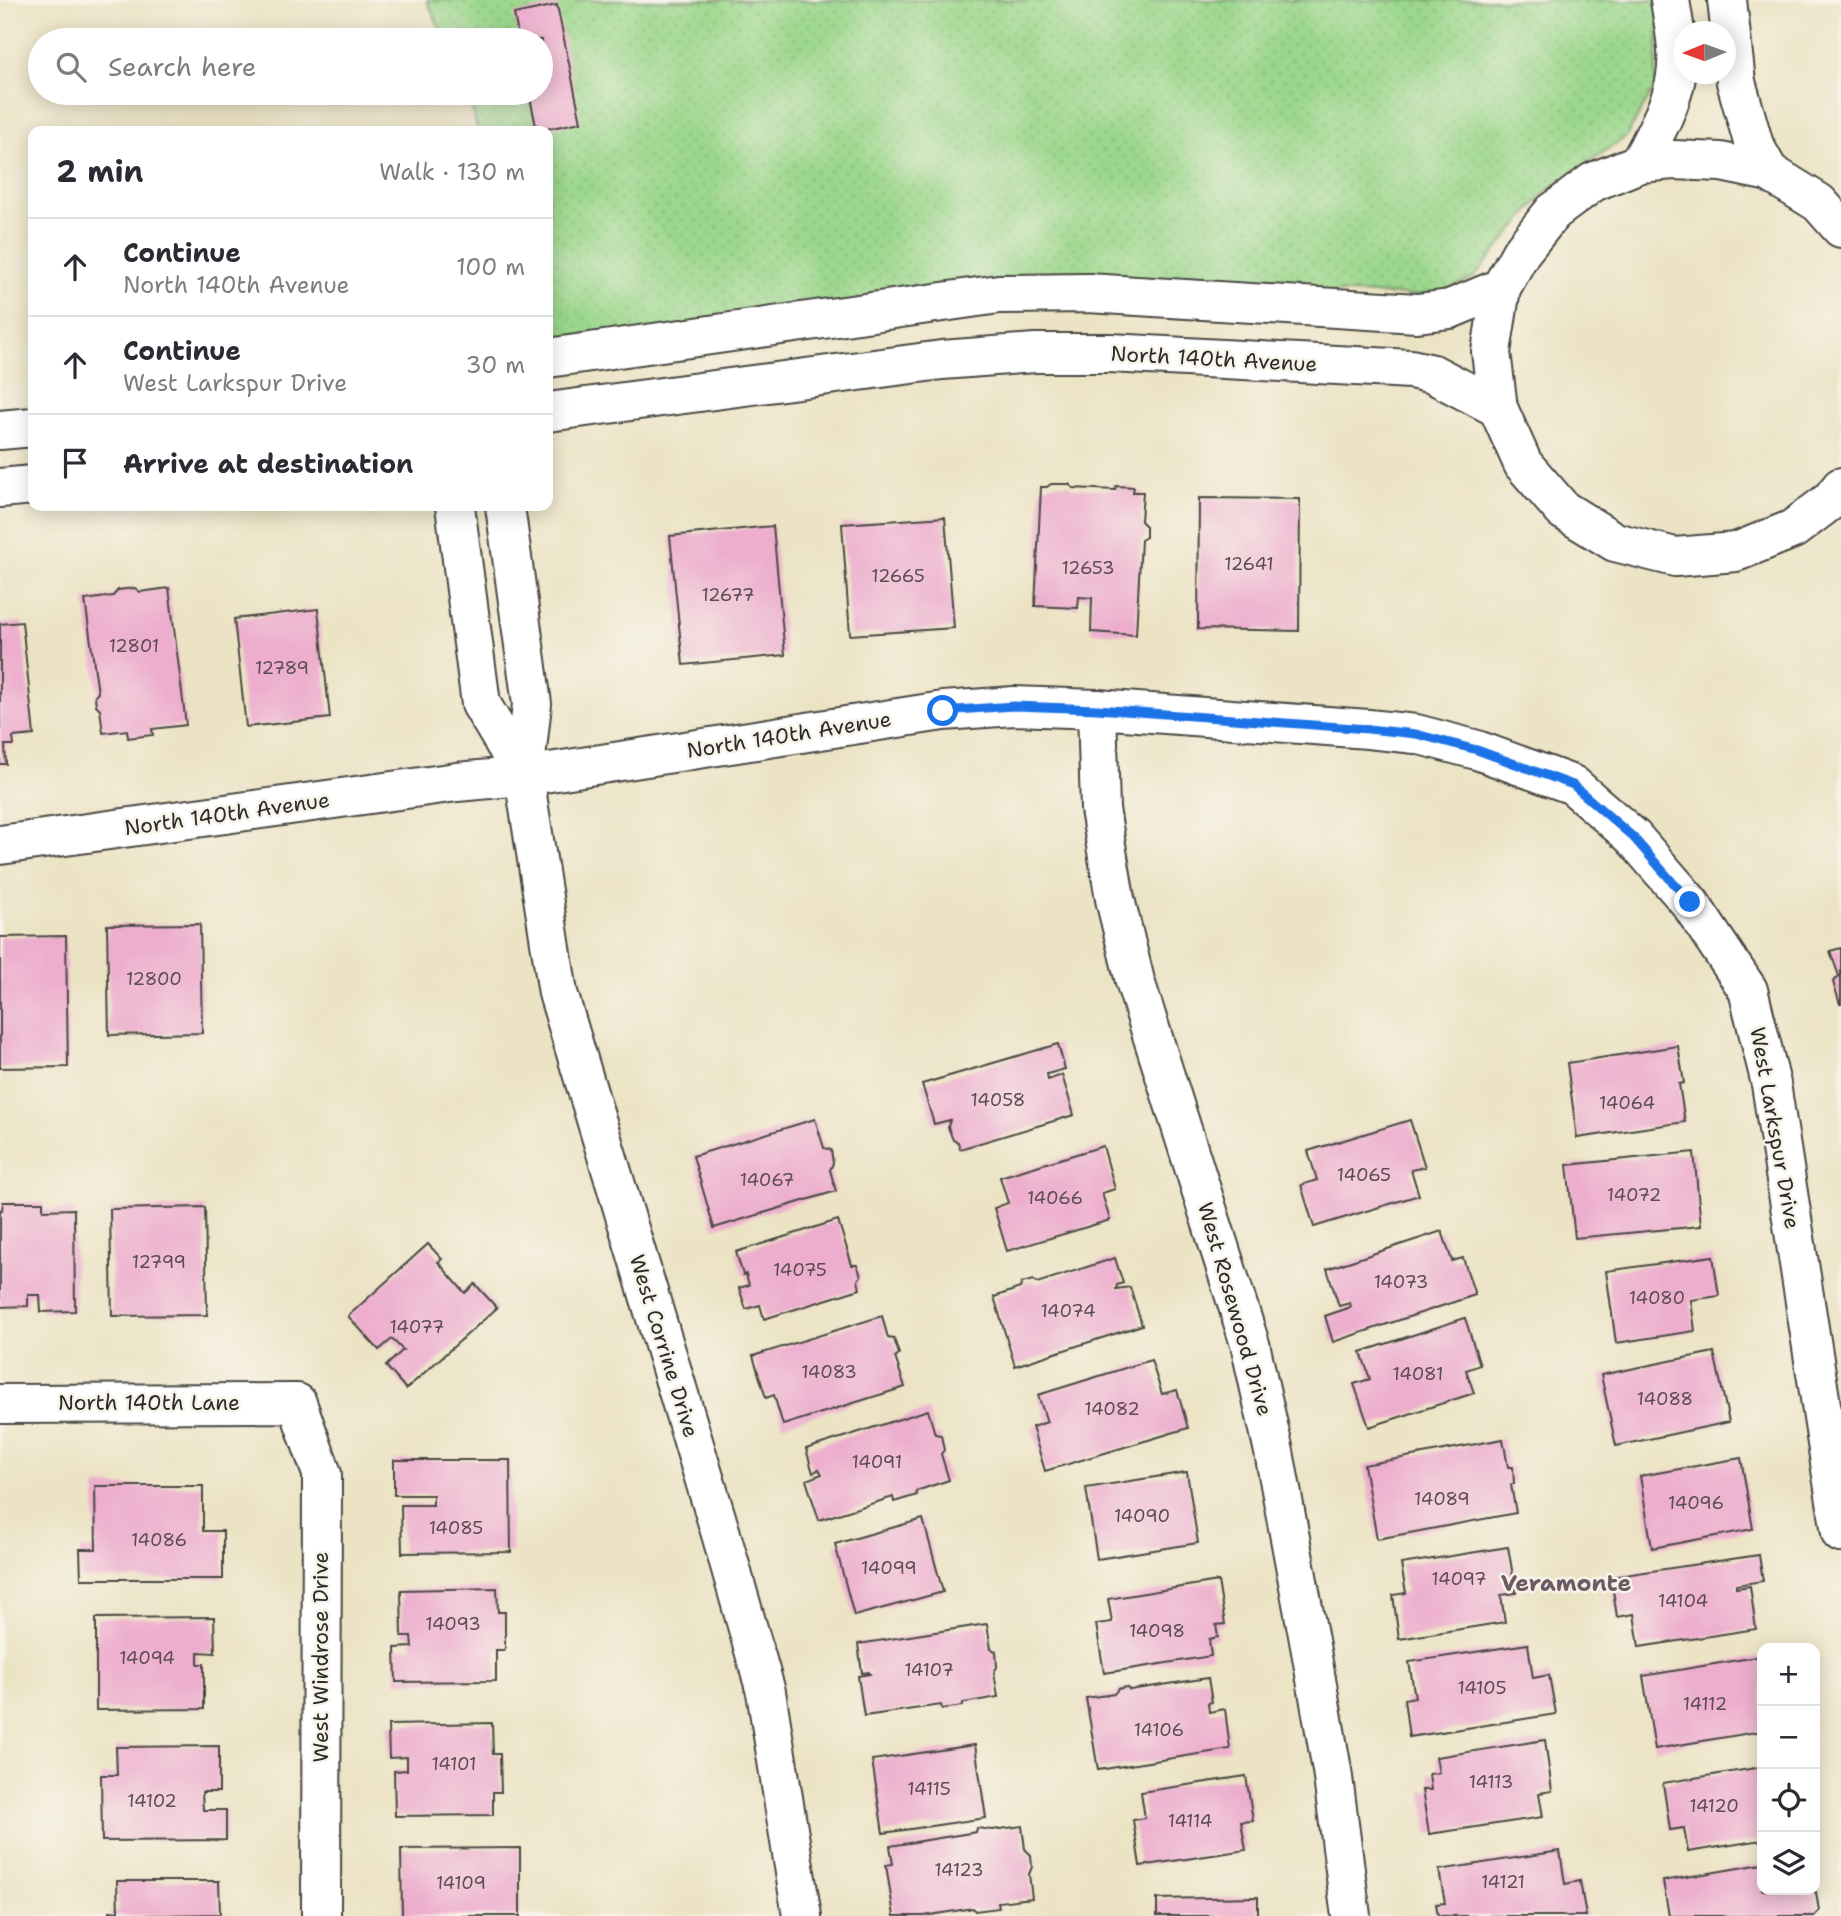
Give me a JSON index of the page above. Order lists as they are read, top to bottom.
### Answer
{
  "streets": {
    "street": [
      "North 140th Avenue",
      "West Larkspur Drive",
      "West Rosewood Drive",
      "West Corrine Drive",
      "North 140th Lane",
      "West Windrose Drive"
    ]
  },
  "crossings": [
    ["North 140th Avenue", "West Larkspur Drive"],
    ["North 140th Avenue", "West Rosewood Drive"],
    ["North 140th Avenue", "West Corrine Drive"],
    ["North 140th Lane", "West Windrose Drive"]
  ],
  "districts": ["Veramonte"],
  "house_numbers": [
    "12641",
    "12653",
    "12665",
    "12677",
    "12801",
    "12789",
    "12800",
    "14058",
    "14064",
    "14065",
    "14067",
    "14072",
    "14066",
    "12799",
    "14075",
    "14073",
    "14080",
    "14074",
    "14077",
    "14083",
    "14081",
    "14088",
    "14082",
    "14091",
    "14089",
    "14096",
    "14090",
    "14085",
    "14086",
    "14099",
    "14097",
    "14104",
    "14093",
    "14098",
    "14094",
    "14107",
    "14105",
    "14112",
    "14106",
    "14101",
    "14113",
    "14115",
    "14102",
    "14120",
    "14114",
    "14123",
    "14121",
    "14109"
  ],
  "north": "left",
  "page": {
    "search": "Search here",
    "heading": ["2 min", "Walk · 130 m"],
    "list": [
      ["Continue", "North 140th Avenue", "100 m"],
      ["Continue", "West Larkspur Drive", "30 m"],
      "Arrive at destination"
    ],
    "map_buttons": ["+", "−"]
  }
}
